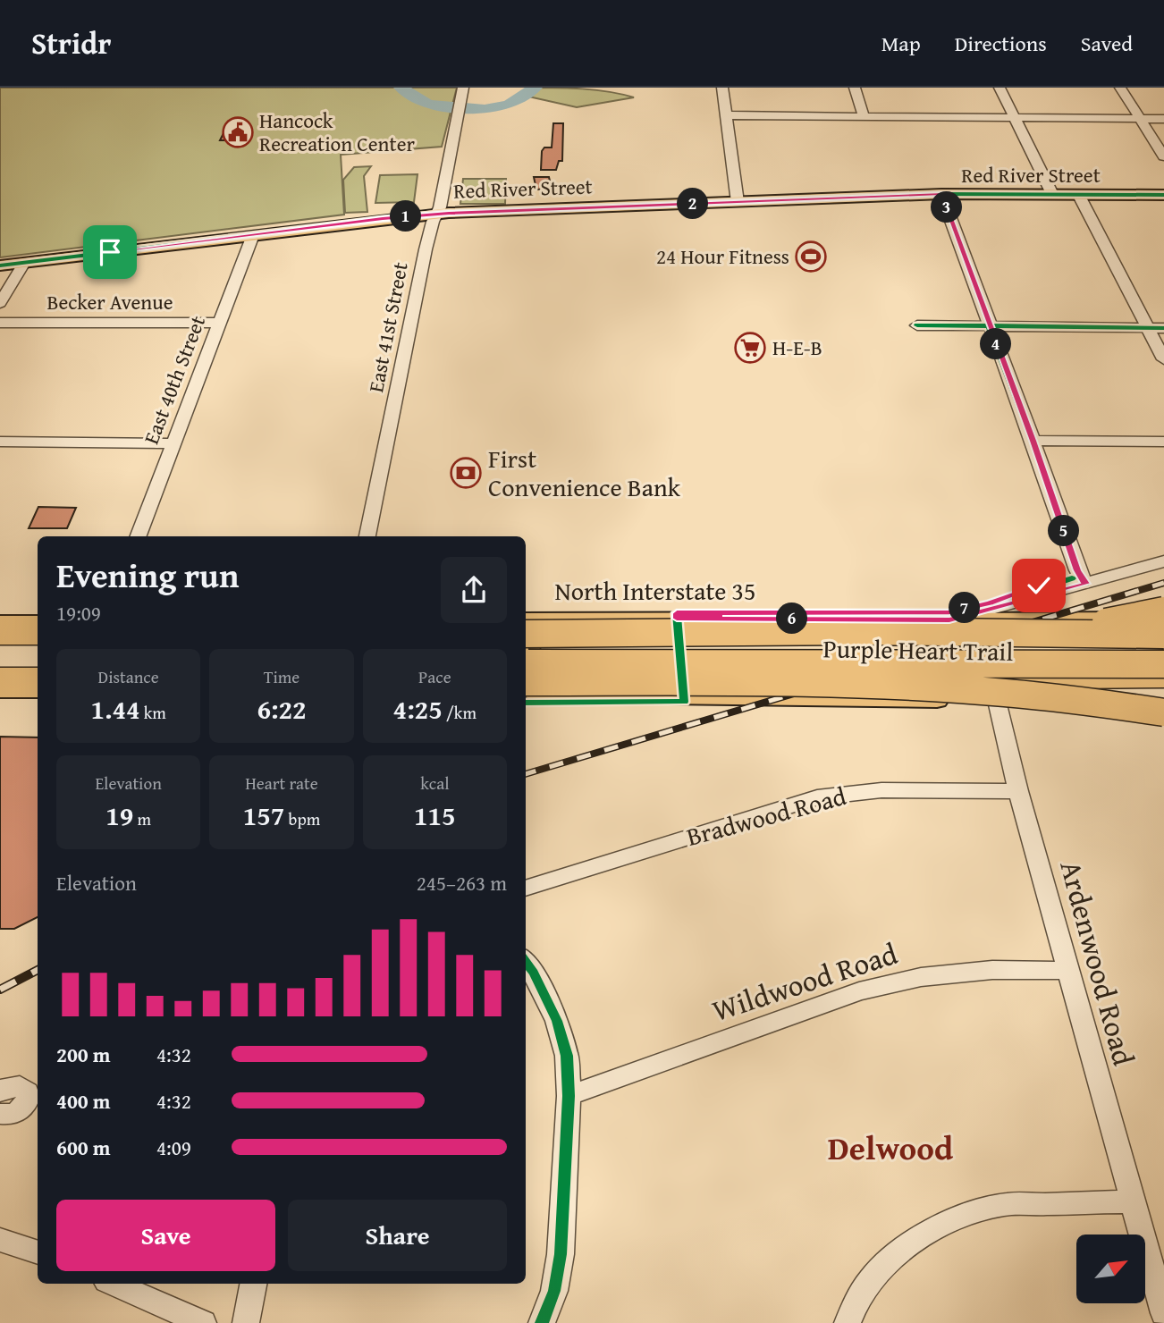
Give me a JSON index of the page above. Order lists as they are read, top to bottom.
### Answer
{
  "streets": {
    "highway": ["Purple Heart Trail"],
    "main road": ["Red River Street", "North Interstate 35"],
    "street": [
      "Becker Avenue",
      "East 41st Street",
      "East 40th Street",
      "Bradwood Road",
      "Ardenwood Road",
      "Wildwood Road"
    ]
  },
  "crossings": [
    ["Red River Street", "East 41st Street"],
    ["Red River Street", "East 40th Street"],
    ["Becker Avenue", "East 40th Street"],
    ["North Interstate 35", "Purple Heart Trail"],
    ["Bradwood Road", "Ardenwood Road"],
    ["Ardenwood Road", "Wildwood Road"]
  ],
  "districts": ["Delwood"],
  "places": {
    "public building": ["Hancock Recreation Center"],
    "sports": ["24 Hour Fitness"],
    "supermarket": ["H-E-B"],
    "bank": ["First Convenience Bank"]
  },
  "north": "top right",
  "page": {
    "header": "Stridr",
    "nav": ["Map", "Directions", "Saved"],
    "pins": [
      "2",
      "3",
      "1",
      "4",
      "5",
      "7",
      "6"
    ],
    "heading": ["Evening run", "19:09"],
    "stats": [
      ["Distance", "1.44 km"],
      ["Time", "6:22"],
      ["Pace", "4:25 /km"],
      ["Elevation", "19 m"],
      ["Heart rate", "157 bpm"],
      ["kcal", "115"]
    ],
    "chart": ["Elevation", "245–263 m"],
    "list": [
      {
        "name": "200 m",
        "note": "4:32"
      },
      {
        "name": "400 m",
        "note": "4:32"
      },
      {
        "name": "600 m",
        "note": "4:09"
      }
    ],
    "buttons": ["Save", "Share"]
  }
}
